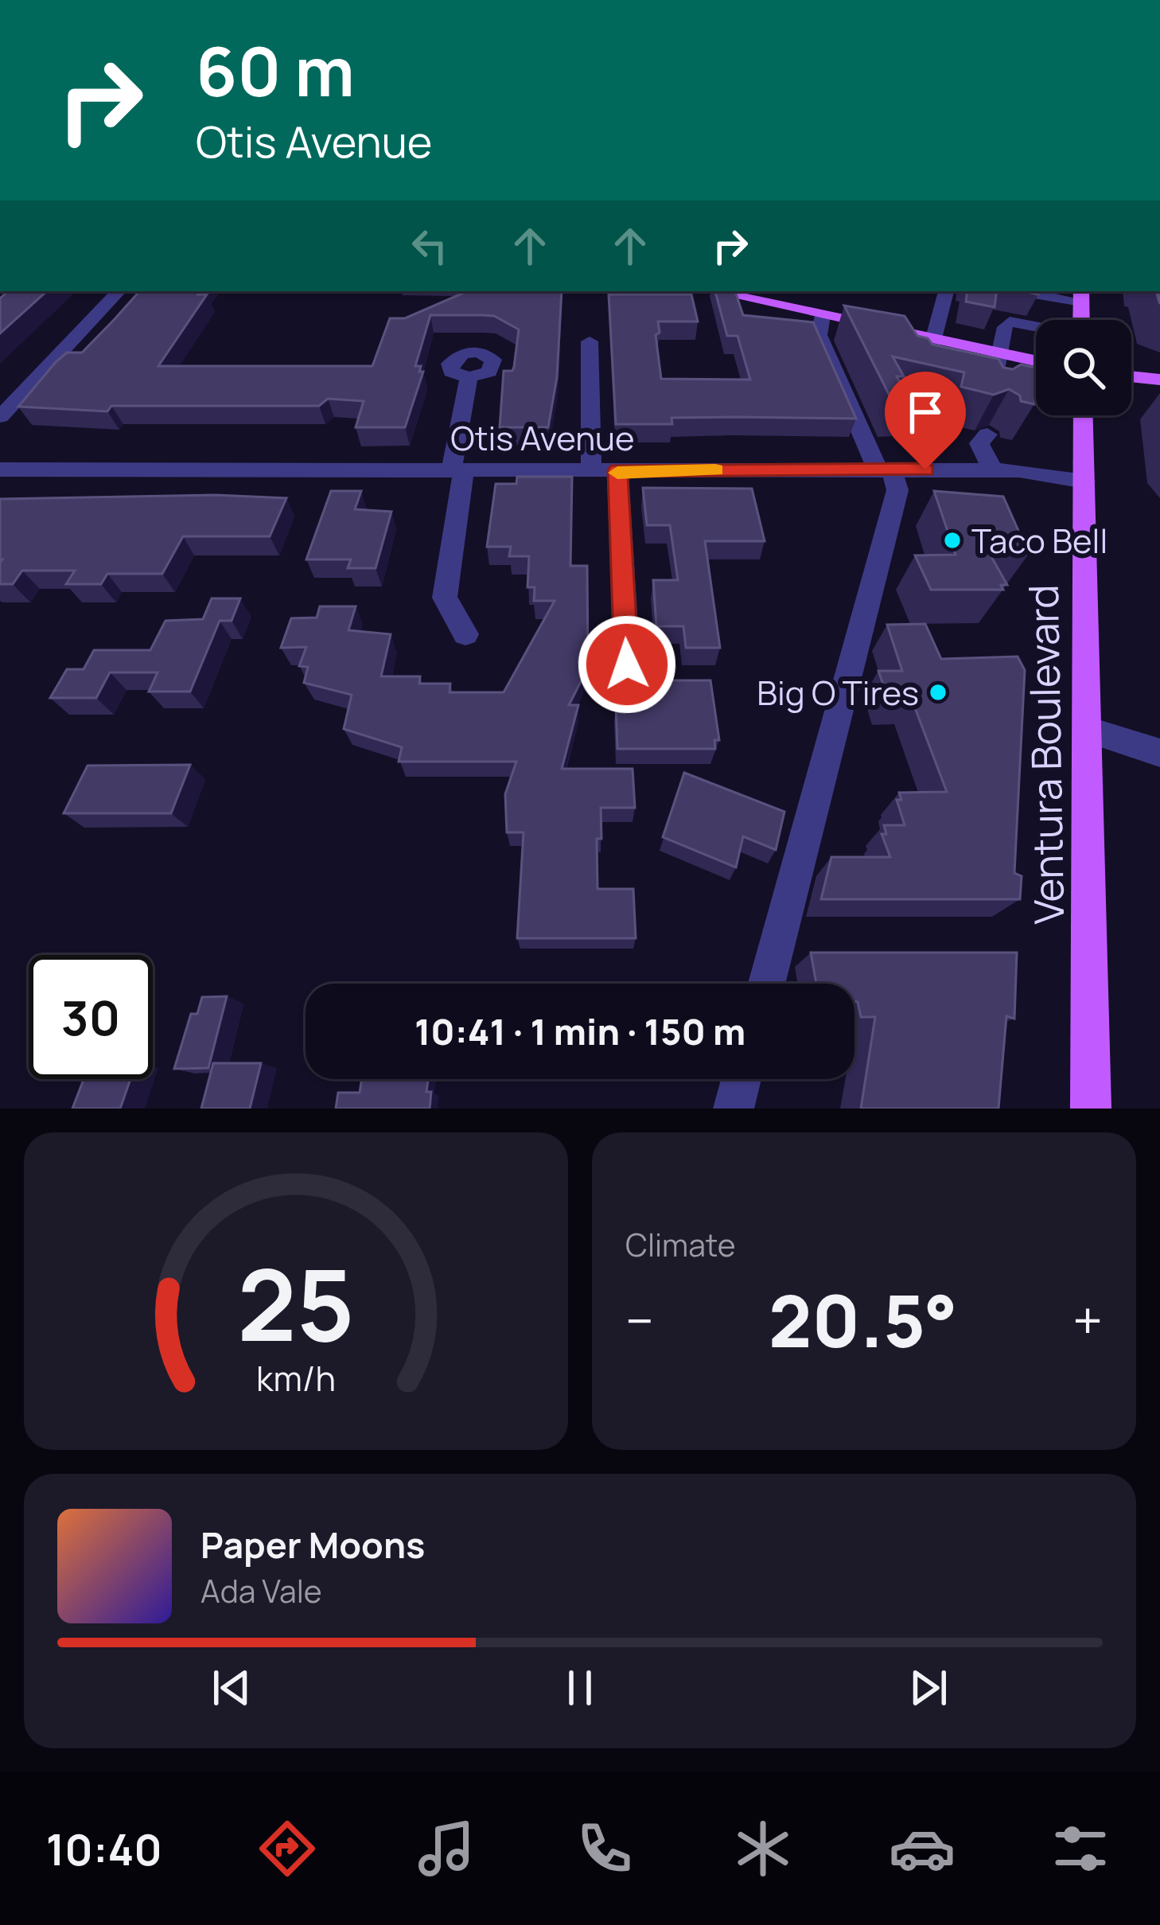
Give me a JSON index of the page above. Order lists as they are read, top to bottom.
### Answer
{
  "streets": {
    "main road": ["Ventura Boulevard"],
    "street": ["Otis Avenue"]
  },
  "crossings": [
    ["Otis Avenue", "Ventura Boulevard"]
  ],
  "places": ["Taco Bell", "Big O Tires"],
  "page": {
    "turn": ["60 m", "Otis Avenue"],
    "limit": "30",
    "trip": "10:41 · 1 min · 150 m",
    "tile": "Climate",
    "heat": ["−", "20.5°", "+"],
    "song": ["Paper Moons", "Ada Vale"],
    "tabs": "10:40",
    "gauge": ["25", "km/h"]
  }
}
